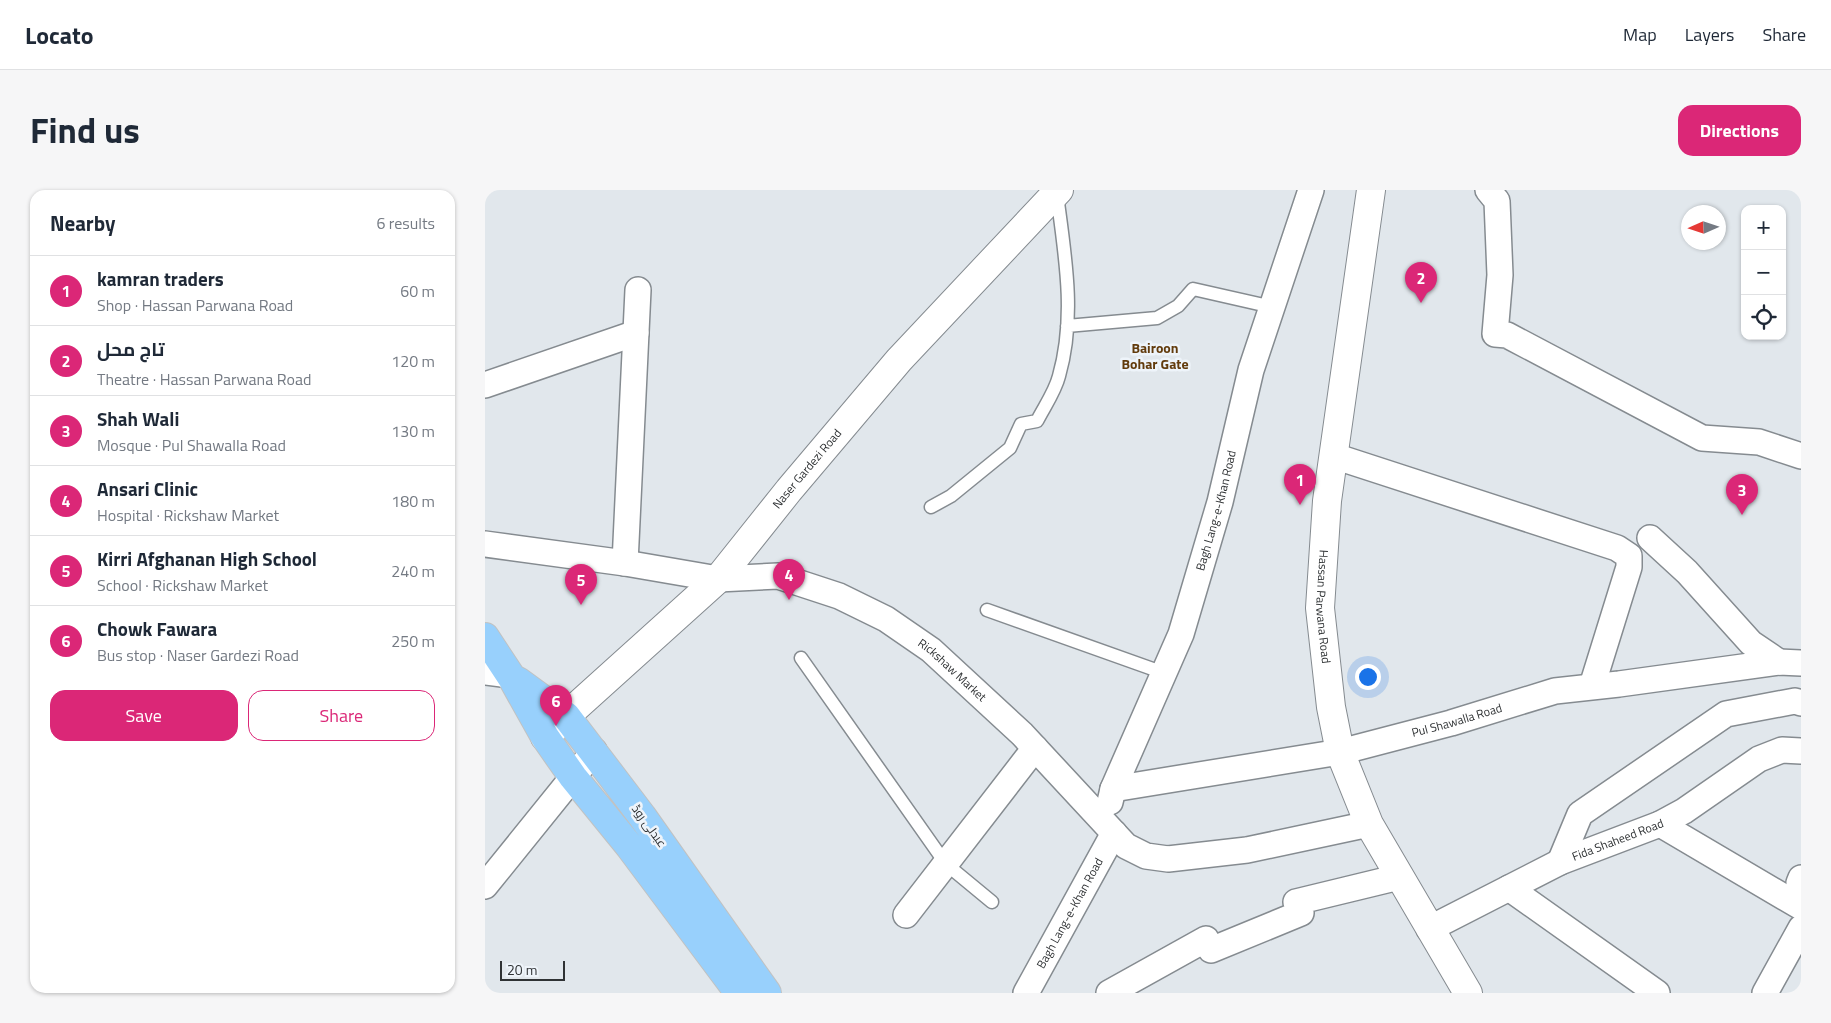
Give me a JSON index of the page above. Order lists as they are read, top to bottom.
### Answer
{
  "streets": {
    "main road": ["Naser Gardezi Road", "Hassan Parwana Road", "عبدلی روڈ"],
    "street": [
      "Bagh Lang-e-Khan Road",
      "Rickshaw Market",
      "Pul Shawalla Road",
      "Fida Shaheed Road"
    ]
  },
  "crossings": [
    ["Naser Gardezi Road", "Rickshaw Market"],
    ["Naser Gardezi Road", "عبدلی روڈ"],
    ["Bagh Lang-e-Khan Road", "Rickshaw Market"],
    ["Bagh Lang-e-Khan Road", "Pul Shawalla Road"],
    ["Hassan Parwana Road", "Rickshaw Market"],
    ["Hassan Parwana Road", "Pul Shawalla Road"],
    ["Hassan Parwana Road", "Fida Shaheed Road"]
  ],
  "districts": ["Bairoon Bohar Gate"],
  "scale_bar": "20 m",
  "north": "left",
  "page": {
    "header": "Locato",
    "nav": ["Map", "Layers", "Share"],
    "title": "Find us",
    "buttons": [
      "Directions",
      ["Save", "Share"]
    ],
    "heading": ["Nearby", "6 results"],
    "map_buttons": ["+", "−"],
    "list": [
      {
        "mark": "1",
        "name": "kamran traders",
        "note": "Shop · Hassan Parwana Road",
        "value": "60 m"
      },
      {
        "mark": "2",
        "name": "تاج محل",
        "note": "Theatre · Hassan Parwana Road",
        "value": "120 m"
      },
      {
        "mark": "3",
        "name": "Shah Wali",
        "note": "Mosque · Pul Shawalla Road",
        "value": "130 m"
      },
      {
        "mark": "4",
        "name": "Ansari Clinic",
        "note": "Hospital · Rickshaw Market",
        "value": "180 m"
      },
      {
        "mark": "5",
        "name": "Kirri Afghanan High School",
        "note": "School · Rickshaw Market",
        "value": "240 m"
      },
      {
        "mark": "6",
        "name": "Chowk Fawara",
        "note": "Bus stop · Naser Gardezi Road",
        "value": "250 m"
      }
    ],
    "pins": [
      "2",
      "1",
      "3",
      "4",
      "5",
      "6"
    ],
    "scale": "20 m"
  }
}
